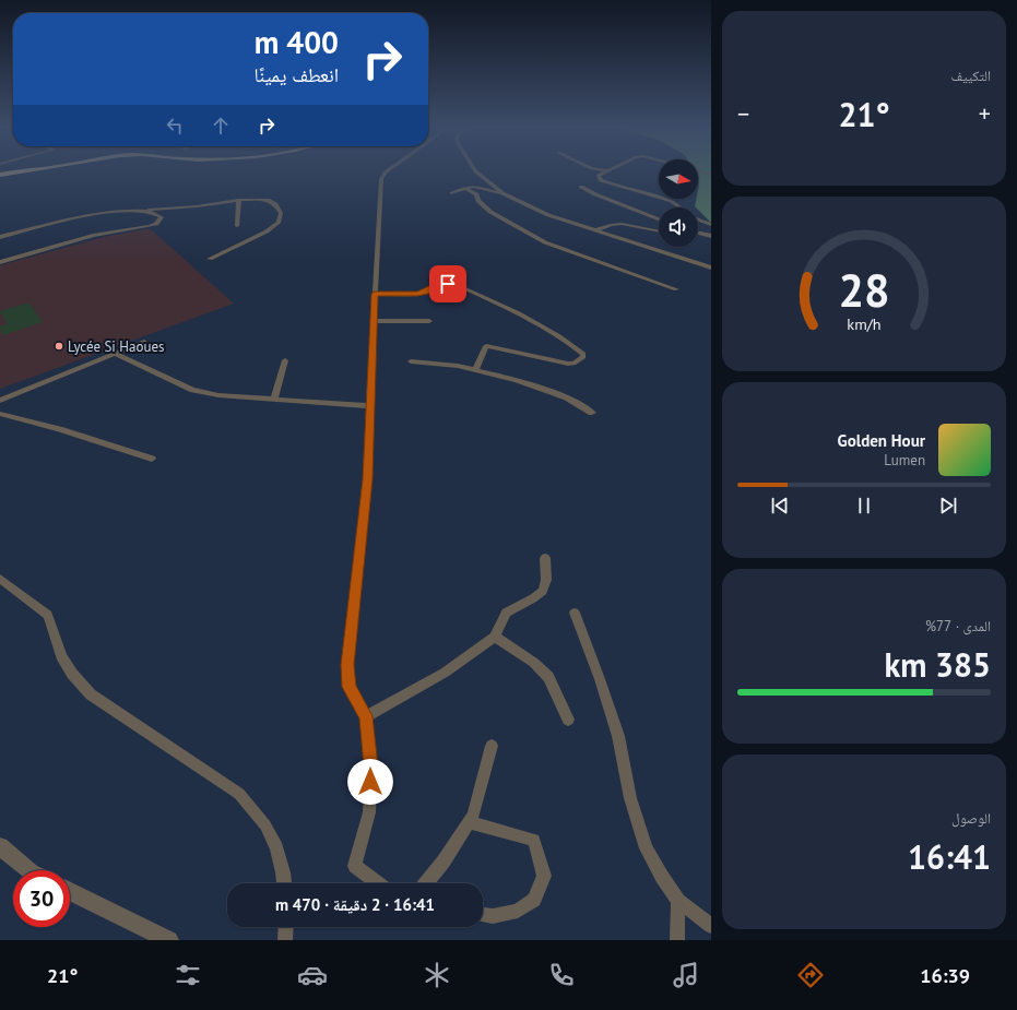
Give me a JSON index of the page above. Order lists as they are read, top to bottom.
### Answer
{
  "places": ["Lycée Si Haoues"],
  "north": "right",
  "page": {
    "tile": [
      "التكييف",
      ["المدى · 77%", "385 km"],
      ["الوصول", "16:41"]
    ],
    "turn": ["400 m", "انعطف يمينًا"],
    "heat": ["−", "21°", "+"],
    "song": ["Golden Hour", "Lumen"],
    "limit": "30",
    "trip": "16:41 · 2 دقيقة · 470 m",
    "tabs": ["16:39", "21°"],
    "gauge": ["28", "km/h"]
  }
}
